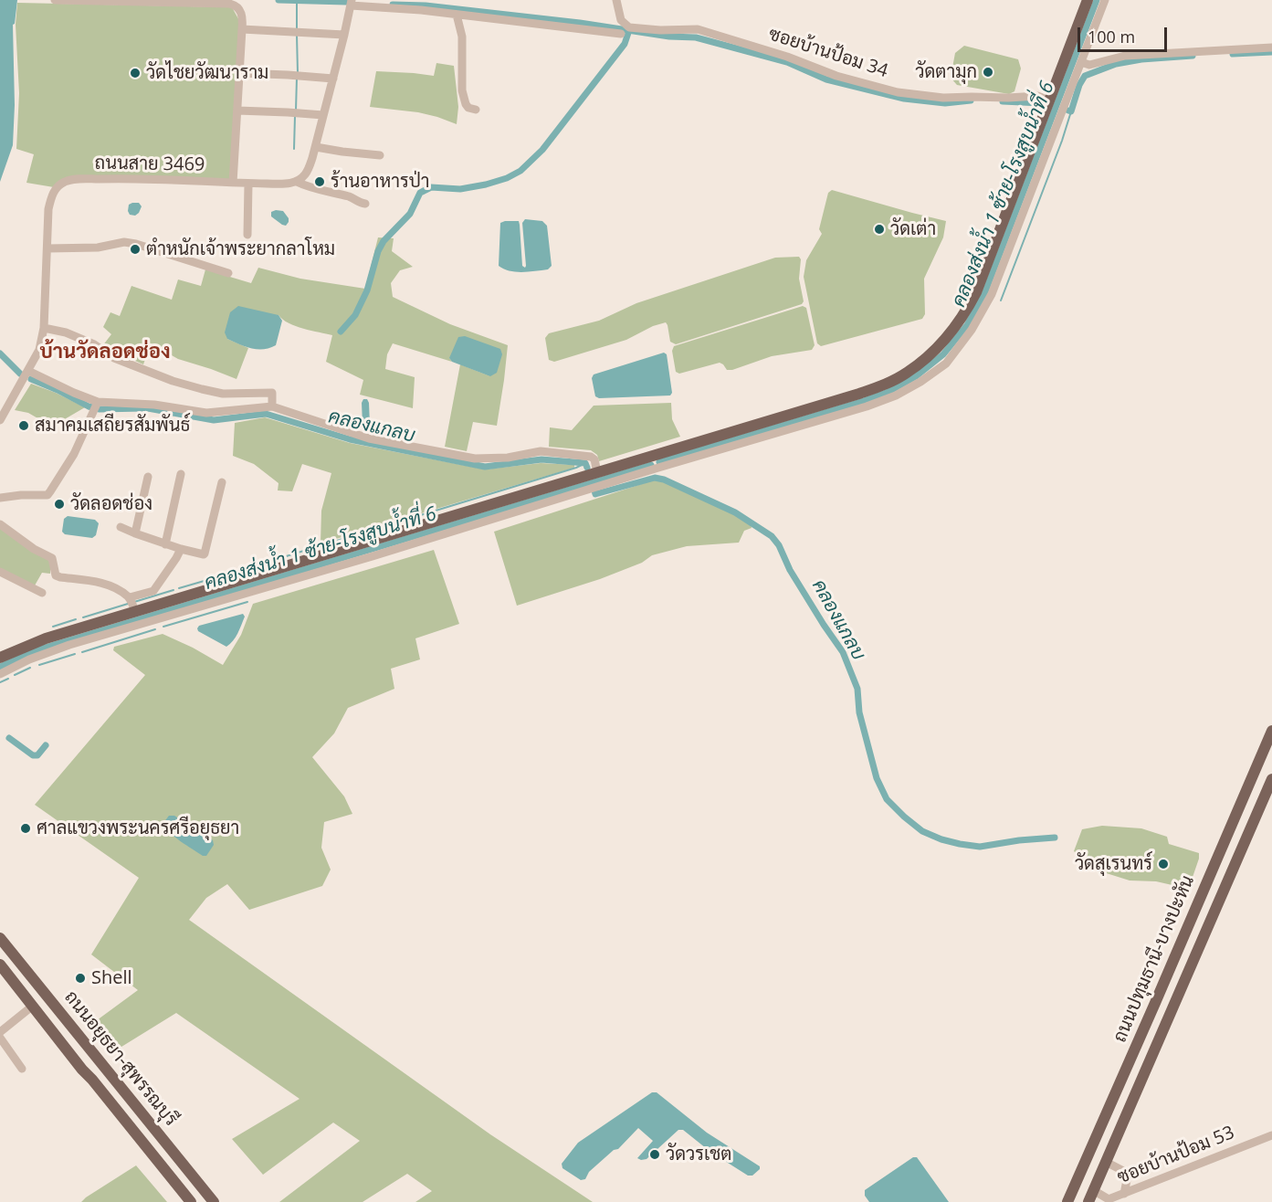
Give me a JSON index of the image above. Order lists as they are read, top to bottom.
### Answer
{
  "streets": {
    "main road": ["ถนนปทุมธานี-บางปะหัน", "ถนนอยุธยา-สุพรรณบุรี"],
    "street": ["ซอยบ้านป้อม 34", "ถนนสาย 3469", "ซอยบ้านป้อม 53"]
  },
  "crossings": [
    ["ถนนปทุมธานี-บางปะหัน", "ซอยบ้านป้อม 53"]
  ],
  "districts": ["บ้านวัดลอดช่อง"],
  "water": ["คลองส่งน้ำ 1 ซ้าย-โรงสูบน้ำที่ 6", "คลองแกลบ"],
  "places": [
    "วัดตามุก",
    "วัดไชยวัฒนาราม",
    "ร้านอาหารป่า",
    "วัดเต่า",
    "ตำหนักเจ้าพระยากลาโหม",
    "สมาคมเสถียรสัมพันธ์",
    "วัดลอดช่อง",
    "ศาลแขวงพระนครศรีอยุธยา",
    "วัดสุเรนทร์",
    "Shell",
    "วัดวรเชต"
  ],
  "scale_bar": "100 m"
}
